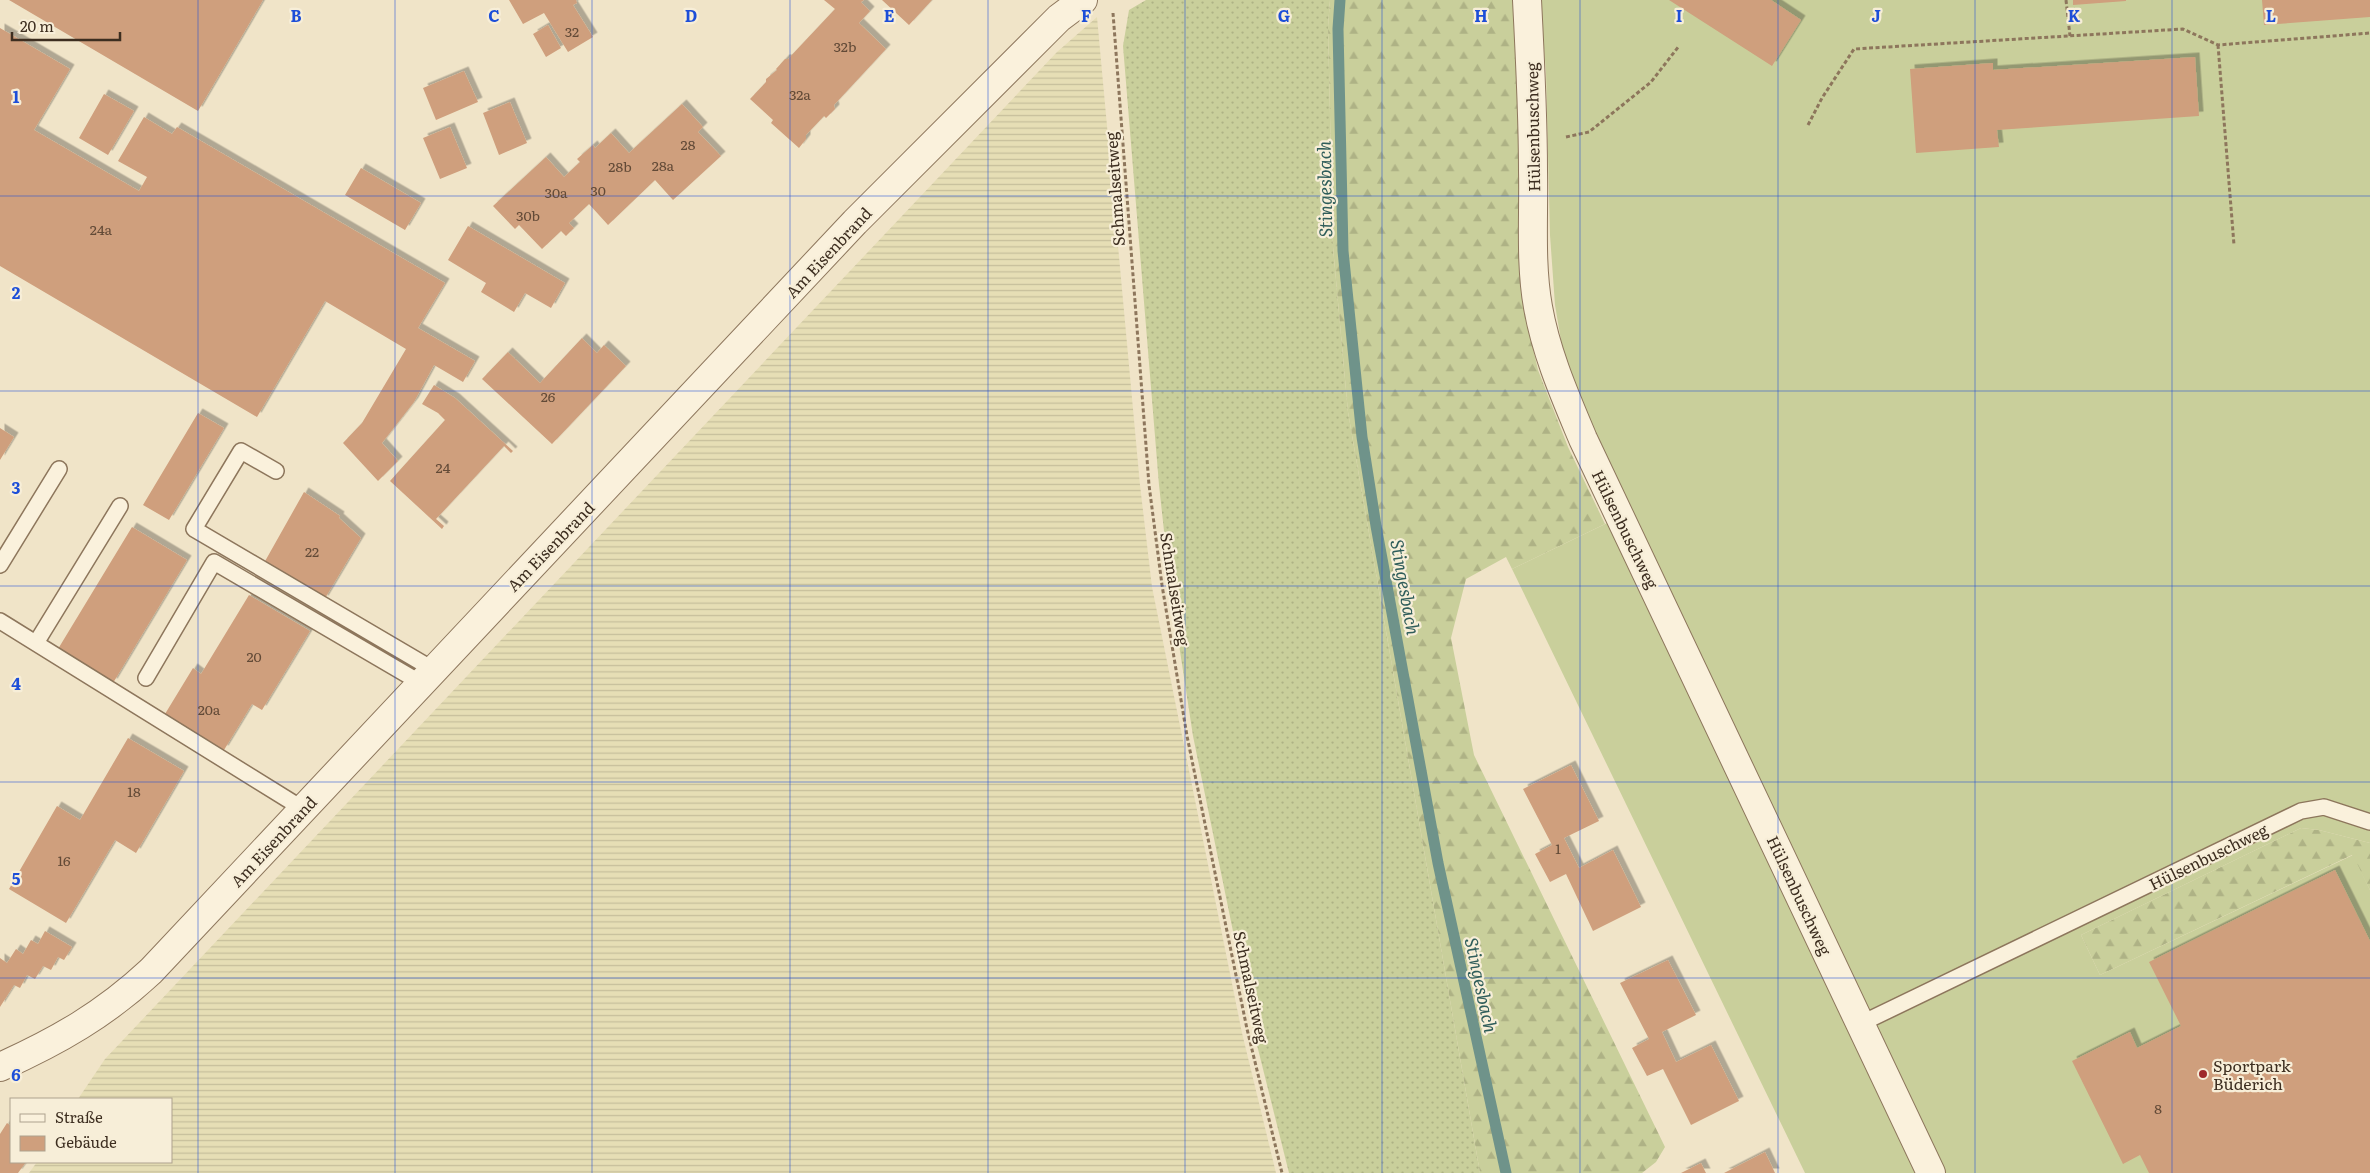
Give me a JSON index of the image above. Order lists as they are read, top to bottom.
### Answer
{
  "streets": {
    "street": ["Hülsenbuschweg", "Am Eisenbrand"],
    "path": ["Schmalseitweg"]
  },
  "water": ["Stingesbach"],
  "places": ["Sportpark Büderich"],
  "house_numbers": [
    "32",
    "32b",
    "32a",
    "28",
    "28a",
    "28b",
    "30",
    "30a",
    "30b",
    "24a",
    "26",
    "24",
    "22",
    "20",
    "20a",
    "18",
    "1",
    "16",
    "8"
  ],
  "legend": ["Straße", "Gebäude"],
  "scale_bar": "20 m",
  "grid": {
    "columns": [
      "B",
      "C",
      "D",
      "E",
      "F",
      "G",
      "H",
      "I",
      "J",
      "K",
      "L"
    ],
    "rows": [
      "1",
      "2",
      "3",
      "4",
      "5",
      "6"
    ]
  }
}
